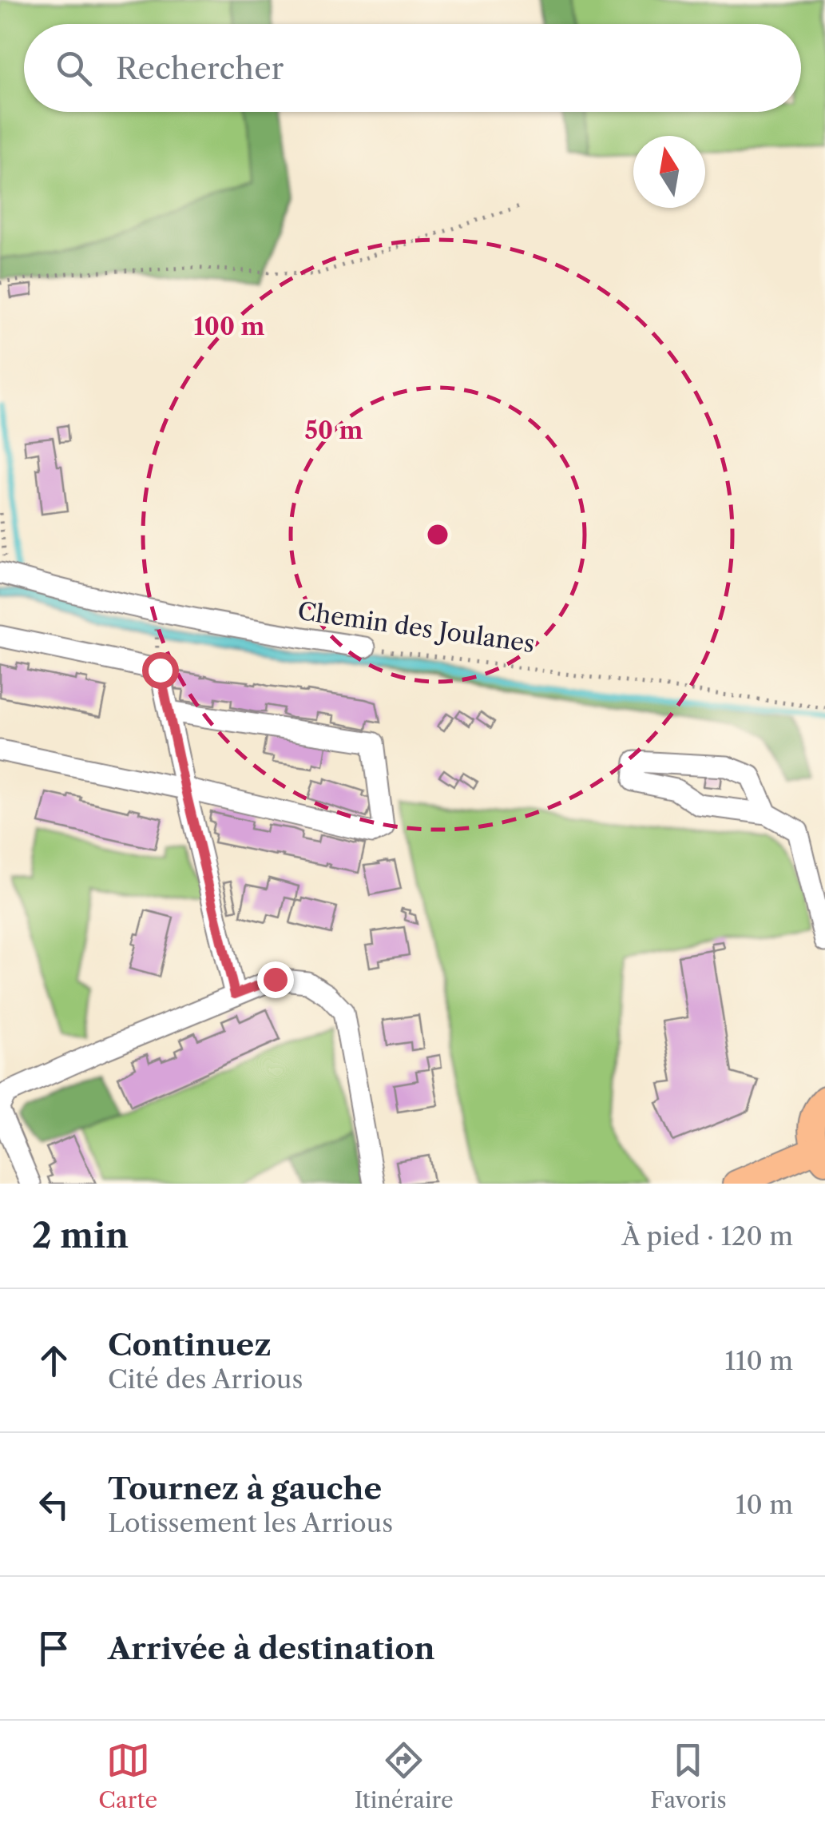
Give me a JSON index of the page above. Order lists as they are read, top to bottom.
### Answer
{
  "streets": {
    "street": ["Chemin des Joulanes"]
  },
  "north": "top",
  "page": {
    "search": "Rechercher",
    "heading": ["2 min", "À pied · 120 m"],
    "list": [
      ["Continuez", "Cité des Arrious", "110 m"],
      ["Tournez à gauche", "Lotissement les Arrious", "10 m"],
      "Arrivée à destination"
    ],
    "nav": ["Carte", "Itinéraire", "Favoris"]
  },
  "rings": ["100 m", "50 m"]
}
